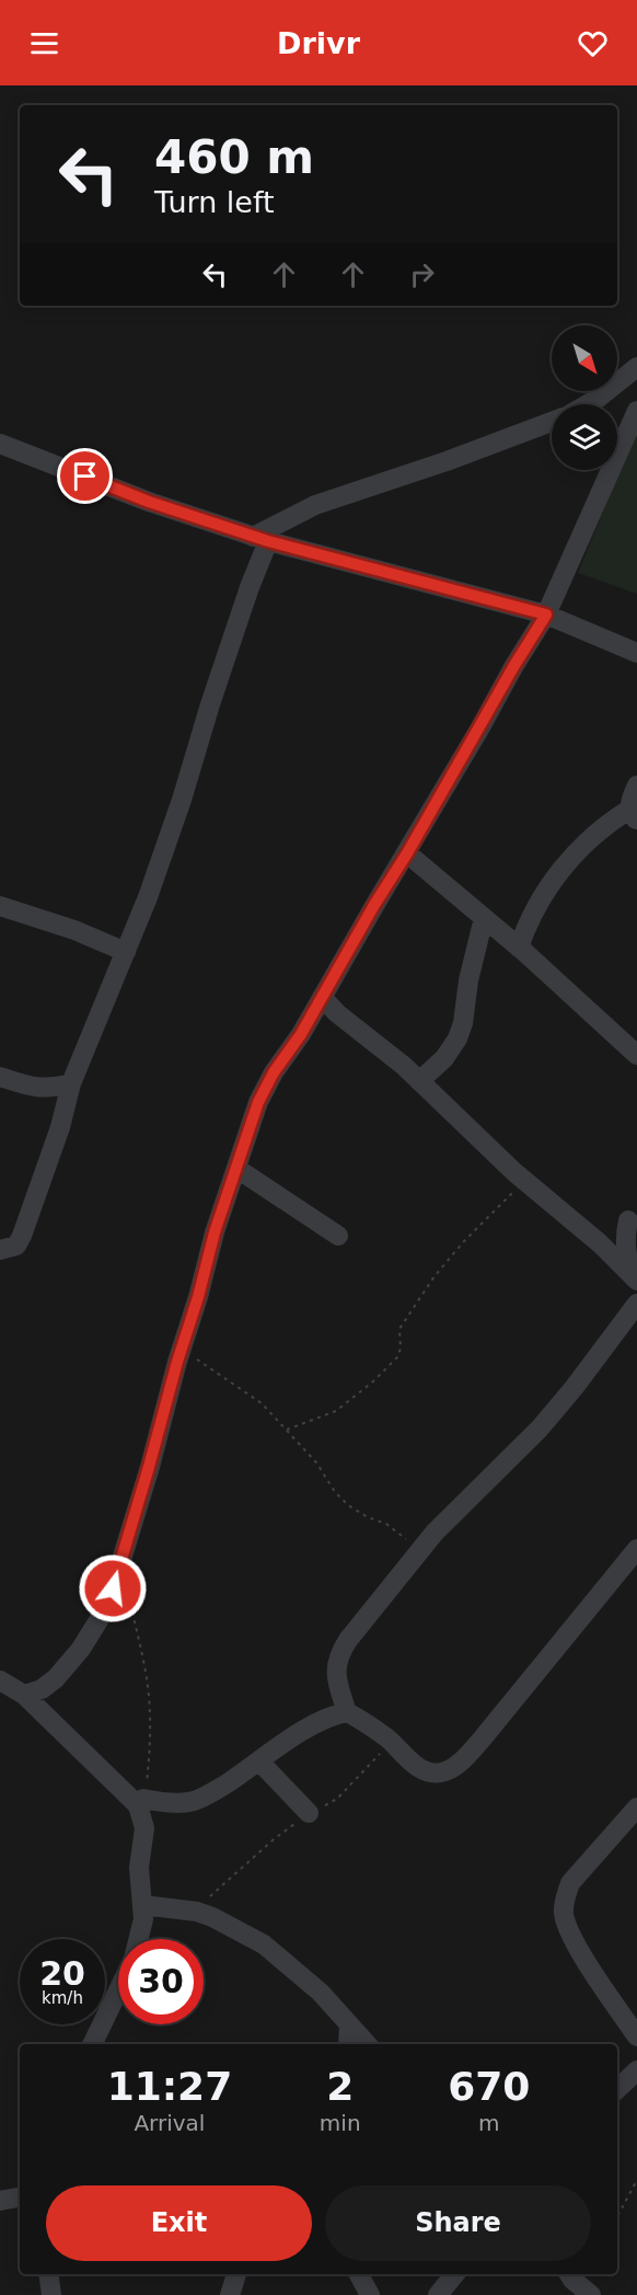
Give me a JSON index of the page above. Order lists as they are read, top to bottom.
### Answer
{
  "north": "bottom right",
  "page": {
    "header": "Drivr",
    "turn": ["460 m", "Turn left"],
    "speed": "20 km/h",
    "limit": "30",
    "eta": [
      "11:27",
      "Arrival",
      "2",
      "min",
      "670",
      "m"
    ],
    "buttons": ["Exit", "Share"]
  }
}
